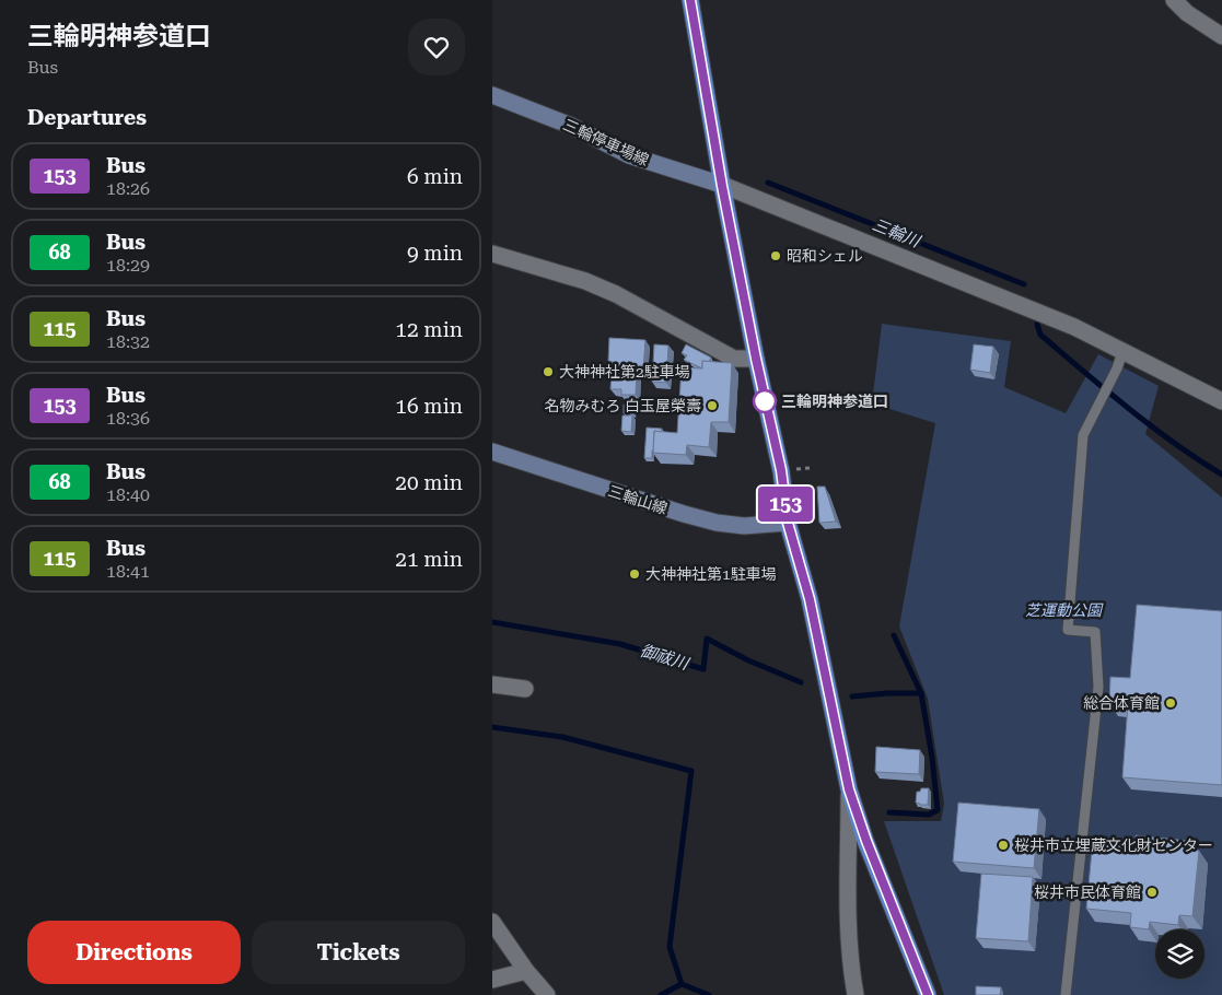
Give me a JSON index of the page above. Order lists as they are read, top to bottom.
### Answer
{
  "streets": {
    "main road": ["三輪停車場線", "三輪山線"]
  },
  "water": ["三輪川", "御祓川"],
  "parks": ["芝運動公園"],
  "places": [
    "昭和シェル",
    "大神神社第2駐車場",
    "三輪明神参道口",
    "名物みむろ 白玉屋榮壽",
    "大神神社第1駐車場",
    "総合体育館",
    "桜井市立埋蔵文化財センター",
    "桜井市民体育館"
  ],
  "lines": ["bus line 153"],
  "page": {
    "heading": [
      ["三輪明神参道口", "Bus"],
      "Departures"
    ],
    "on_map": "153",
    "list": [
      {
        "mark": "153",
        "name": "Bus",
        "note": "18:26",
        "value": "6 min"
      },
      {
        "mark": "68",
        "name": "Bus",
        "note": "18:29",
        "value": "9 min"
      },
      {
        "mark": "115",
        "name": "Bus",
        "note": "18:32",
        "value": "12 min"
      },
      {
        "mark": "153",
        "name": "Bus",
        "note": "18:36",
        "value": "16 min"
      },
      {
        "mark": "68",
        "name": "Bus",
        "note": "18:40",
        "value": "20 min"
      },
      {
        "mark": "115",
        "name": "Bus",
        "note": "18:41",
        "value": "21 min"
      }
    ],
    "buttons": ["Directions", "Tickets"]
  }
}
